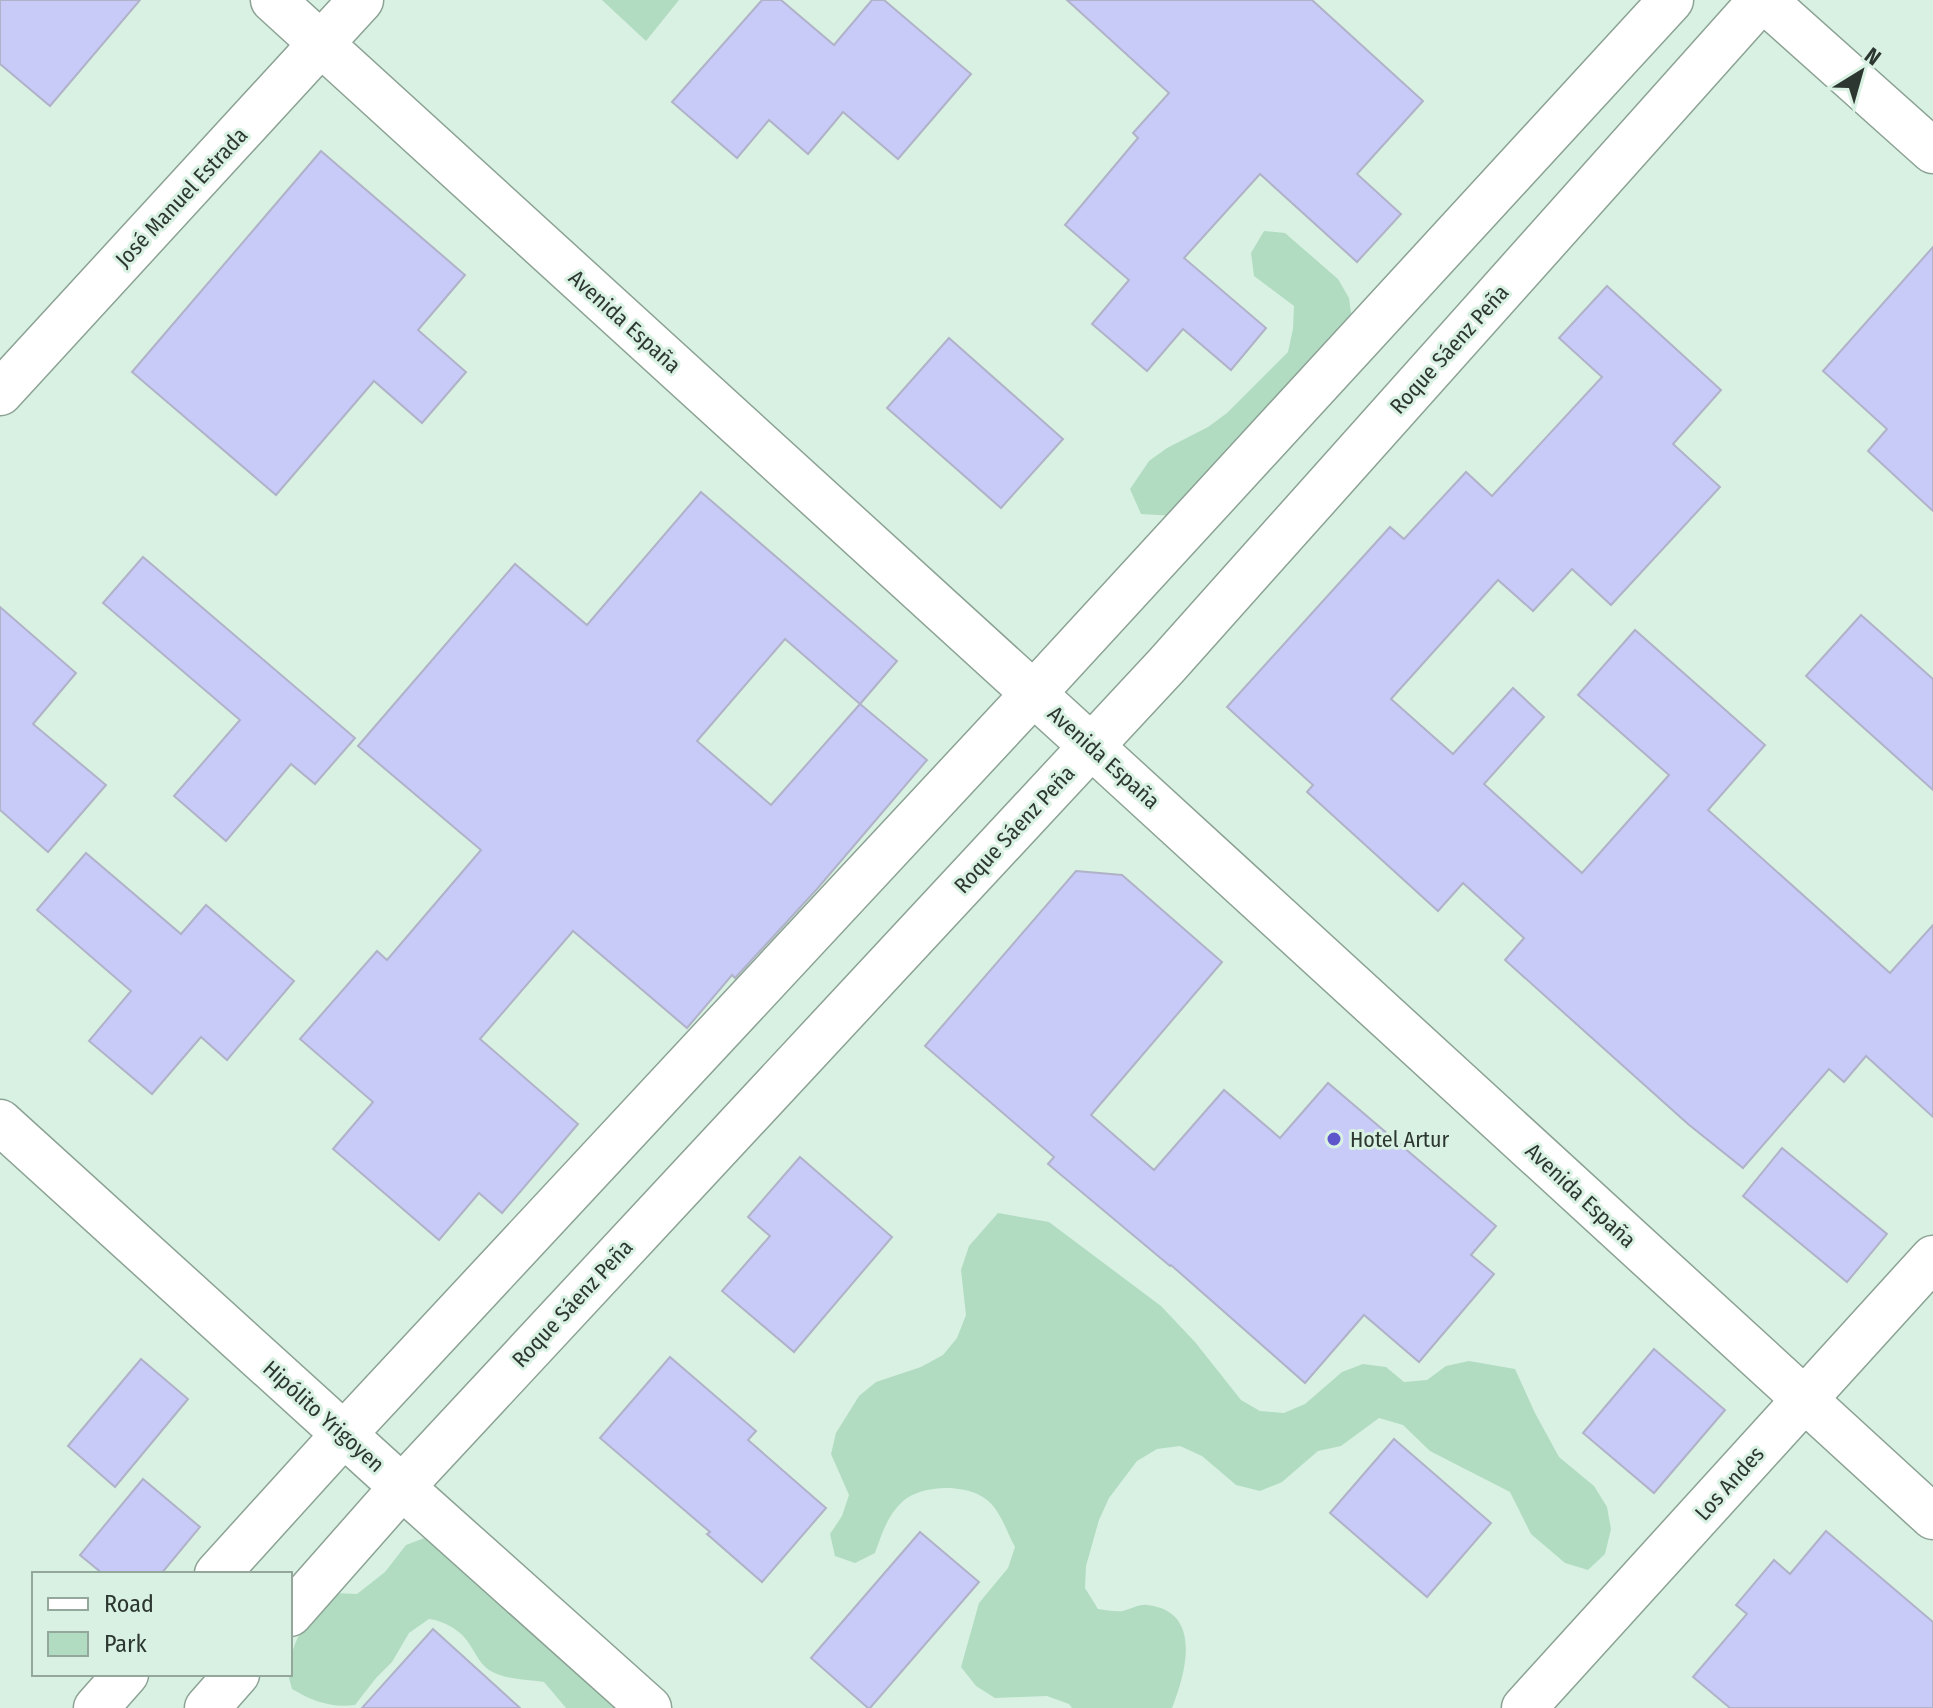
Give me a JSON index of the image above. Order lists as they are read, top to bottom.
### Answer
{
  "streets": {
    "street": [
      "José Manuel Estrada",
      "Avenida España",
      "Roque Sáenz Peña",
      "Hipólito Yrigoyen",
      "Los Andes"
    ]
  },
  "crossings": [
    ["José Manuel Estrada", "Avenida España"],
    ["Avenida España", "Roque Sáenz Peña"],
    ["Avenida España", "Los Andes"],
    ["Roque Sáenz Peña", "Hipólito Yrigoyen"]
  ],
  "places": ["Hotel Artur"],
  "legend": ["Road", "Park"],
  "north": "top right"
}
